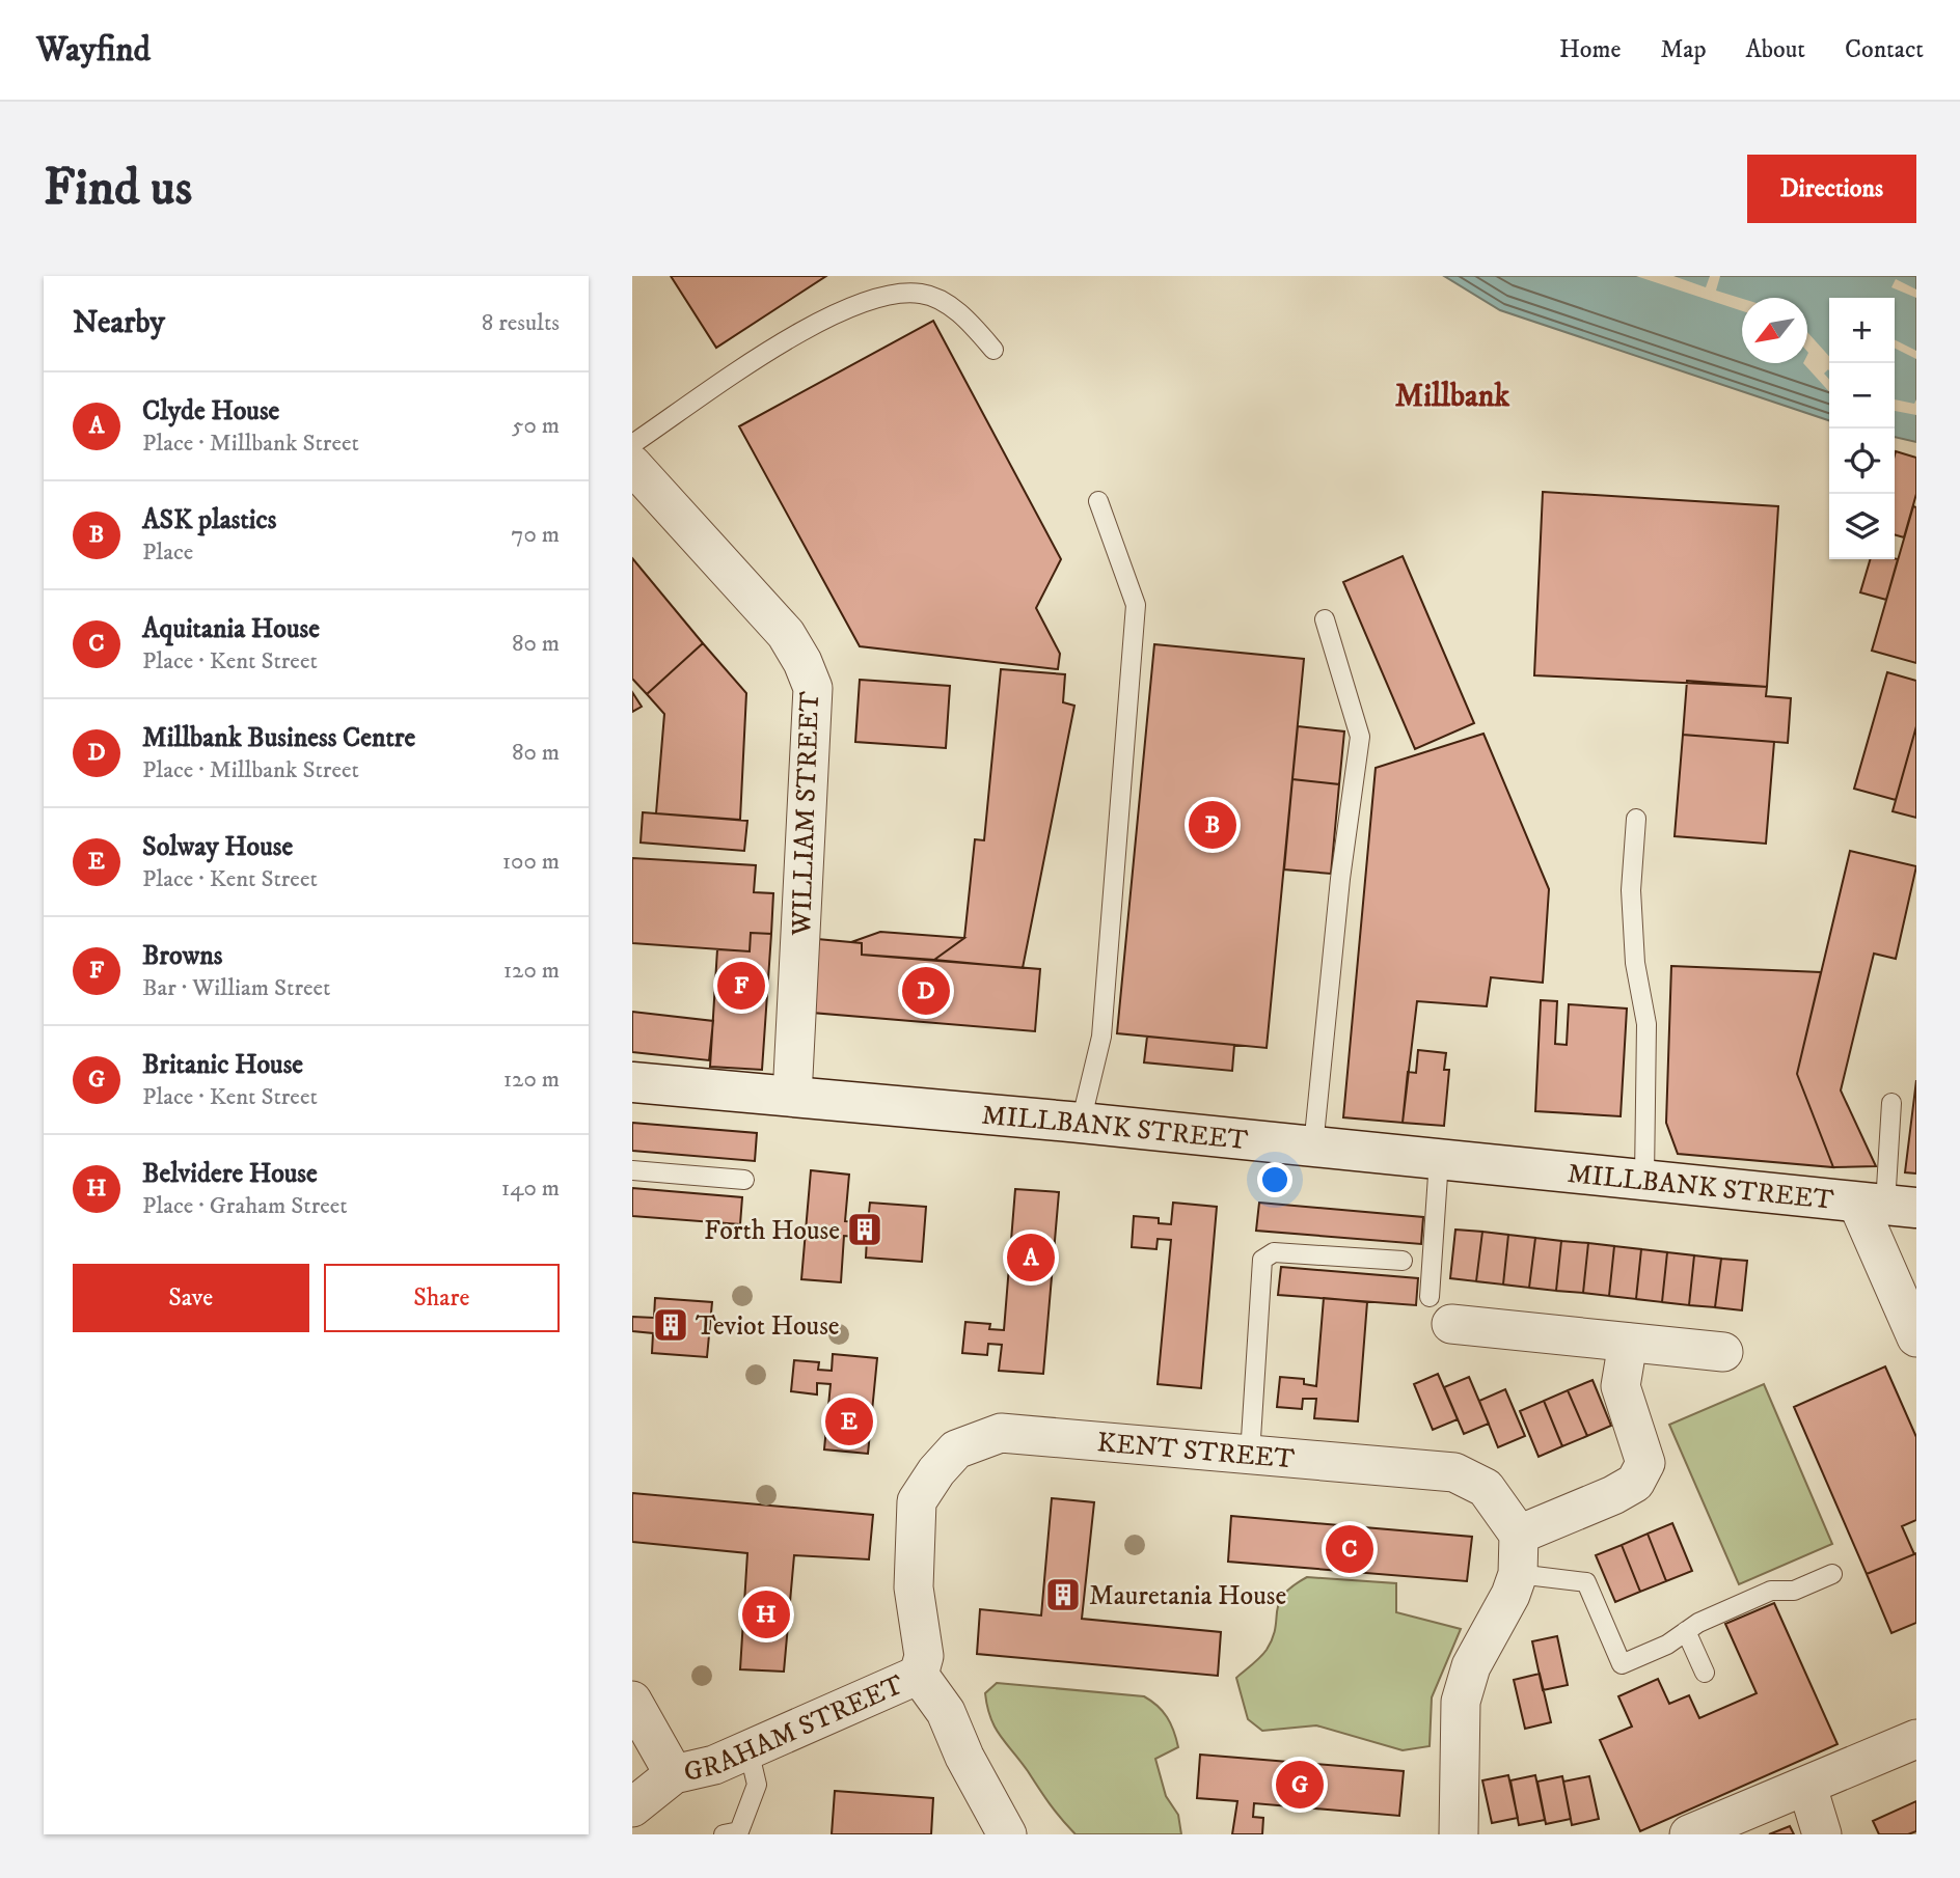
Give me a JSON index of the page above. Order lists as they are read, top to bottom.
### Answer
{
  "streets": {
    "street": [
      "WILLIAM STREET",
      "MILLBANK STREET",
      "KENT STREET",
      "GRAHAM STREET"
    ]
  },
  "crossings": [
    ["WILLIAM STREET", "MILLBANK STREET"],
    ["KENT STREET", "GRAHAM STREET"]
  ],
  "districts": ["Millbank"],
  "places": {
    "building": ["Forth House", "Teviot House", "Mauretania House"]
  },
  "north": "bottom left",
  "page": {
    "header": "Wayfind",
    "nav": [
      "Home",
      "Map",
      "About",
      "Contact"
    ],
    "buttons": [
      "Directions",
      ["Save", "Share"]
    ],
    "title": "Find us",
    "heading": ["Nearby", "8 results"],
    "map_buttons": ["+", "−"],
    "list": [
      {
        "mark": "A",
        "name": "Clyde House",
        "note": "Place · Millbank Street",
        "value": "50 m"
      },
      {
        "mark": "B",
        "name": "ASK plastics",
        "note": "Place",
        "value": "70 m"
      },
      {
        "mark": "C",
        "name": "Aquitania House",
        "note": "Place · Kent Street",
        "value": "80 m"
      },
      {
        "mark": "D",
        "name": "Millbank Business Centre",
        "note": "Place · Millbank Street",
        "value": "80 m"
      },
      {
        "mark": "E",
        "name": "Solway House",
        "note": "Place · Kent Street",
        "value": "100 m"
      },
      {
        "mark": "F",
        "name": "Browns",
        "note": "Bar · William Street",
        "value": "120 m"
      },
      {
        "mark": "G",
        "name": "Britanic House",
        "note": "Place · Kent Street",
        "value": "120 m"
      },
      {
        "mark": "H",
        "name": "Belvidere House",
        "note": "Place · Graham Street",
        "value": "140 m"
      }
    ],
    "pins": [
      "B",
      "F",
      "D",
      "A",
      "E",
      "C",
      "H",
      "G"
    ]
  }
}
